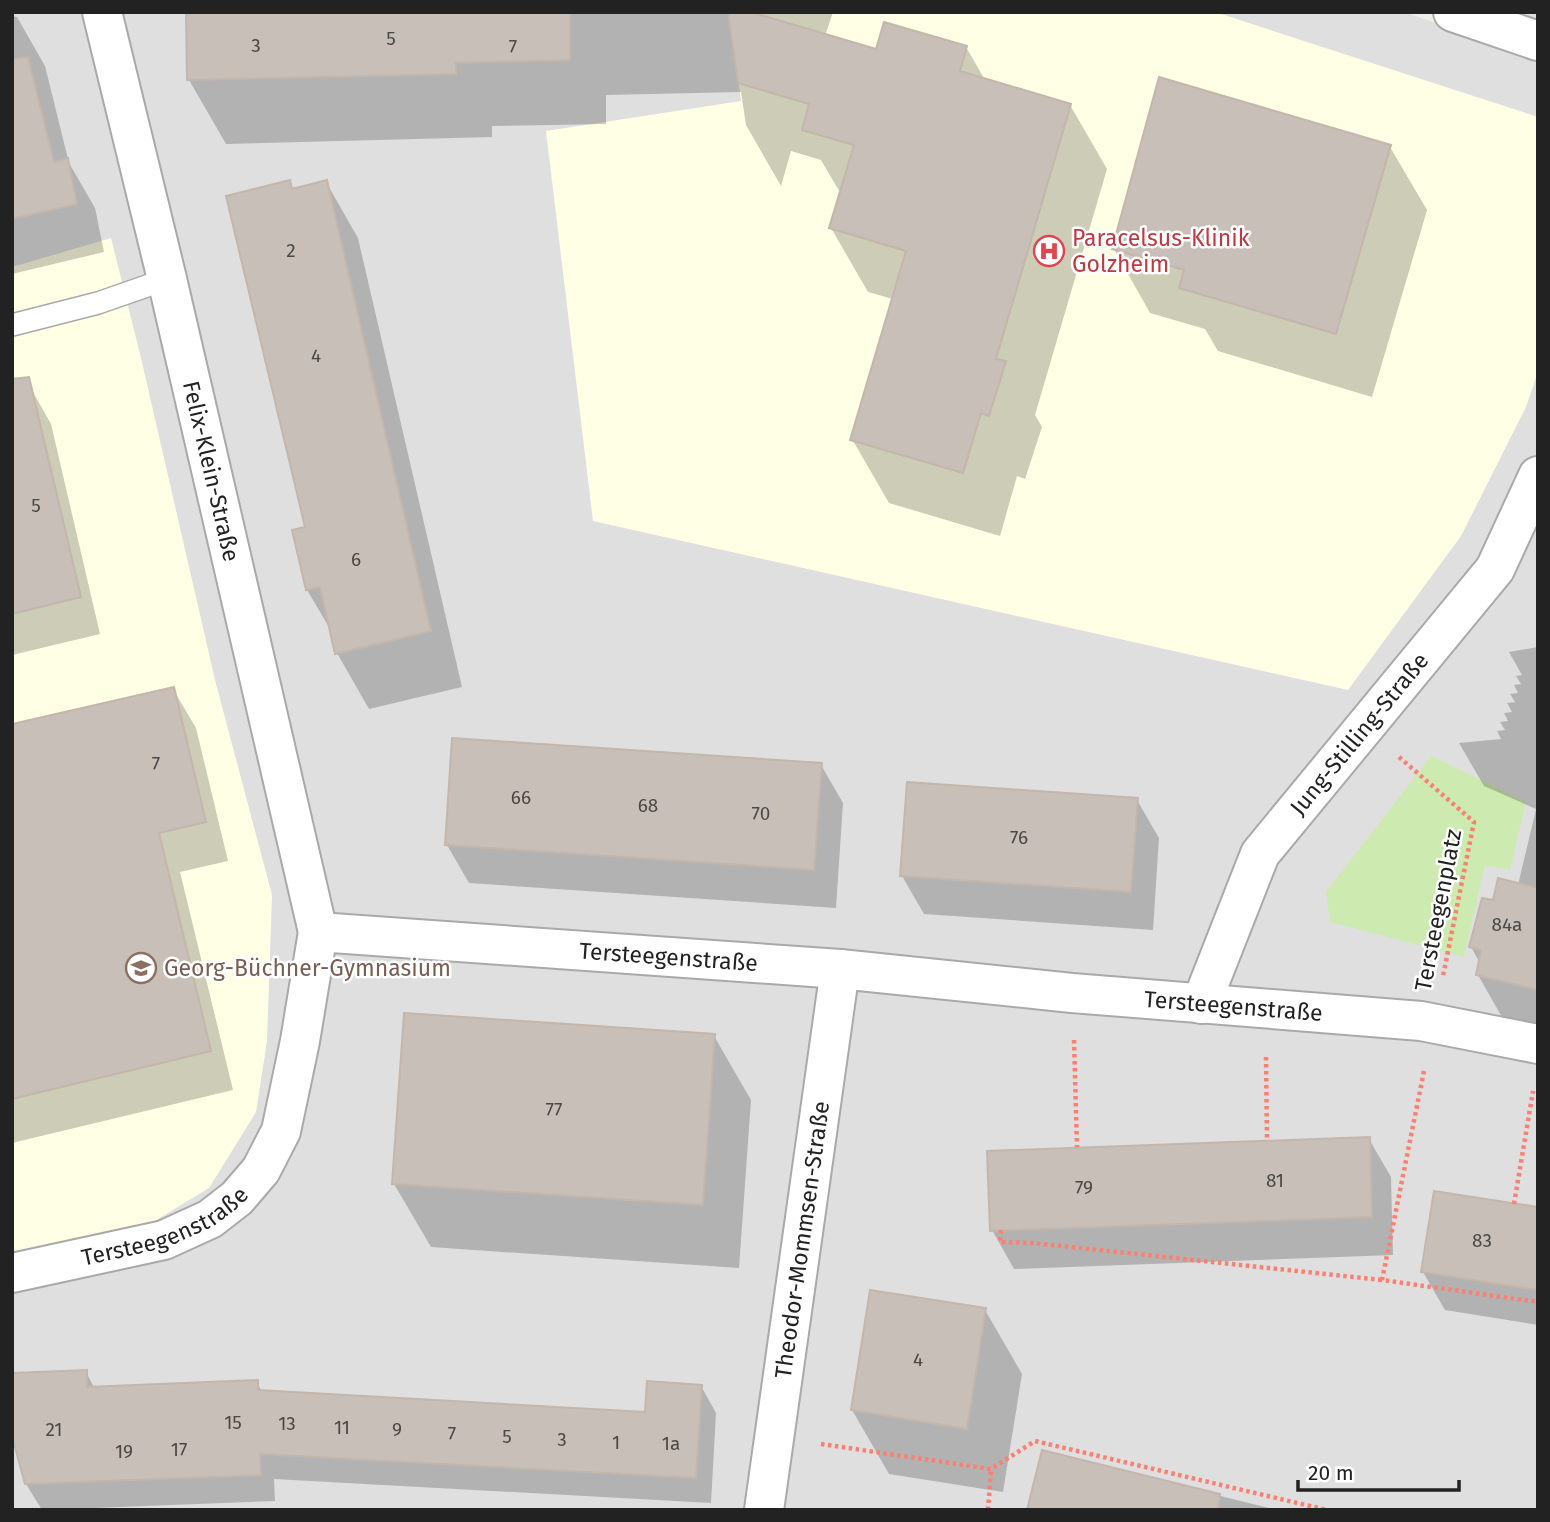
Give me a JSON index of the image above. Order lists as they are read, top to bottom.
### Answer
{
  "streets": {
    "street": [
      "Felix-Klein-Straße",
      "Jung-Stilling-Straße",
      "Tersteegenstraße",
      "Theodor-Mommsen-Straße"
    ],
    "path": ["Tersteegenplatz"]
  },
  "crossings": [
    ["Felix-Klein-Straße", "Tersteegenstraße"],
    ["Jung-Stilling-Straße", "Tersteegenplatz"],
    ["Jung-Stilling-Straße", "Tersteegenstraße"],
    ["Tersteegenplatz", "Tersteegenstraße"],
    ["Tersteegenstraße", "Theodor-Mommsen-Straße"]
  ],
  "places": {
    "hospital": ["Paracelsus-Klinik Golzheim"],
    "school or university": ["Georg-Büchner-Gymnasium"]
  },
  "house_numbers": [
    "5",
    "3",
    "7",
    "2",
    "4",
    "5",
    "6",
    "7",
    "66",
    "68",
    "70",
    "76",
    "84a",
    "77",
    "81",
    "79",
    "83",
    "4",
    "15",
    "13",
    "11",
    "21",
    "9",
    "7",
    "5",
    "3",
    "1",
    "1a",
    "17",
    "19"
  ],
  "scale_bar": "20 m"
}
